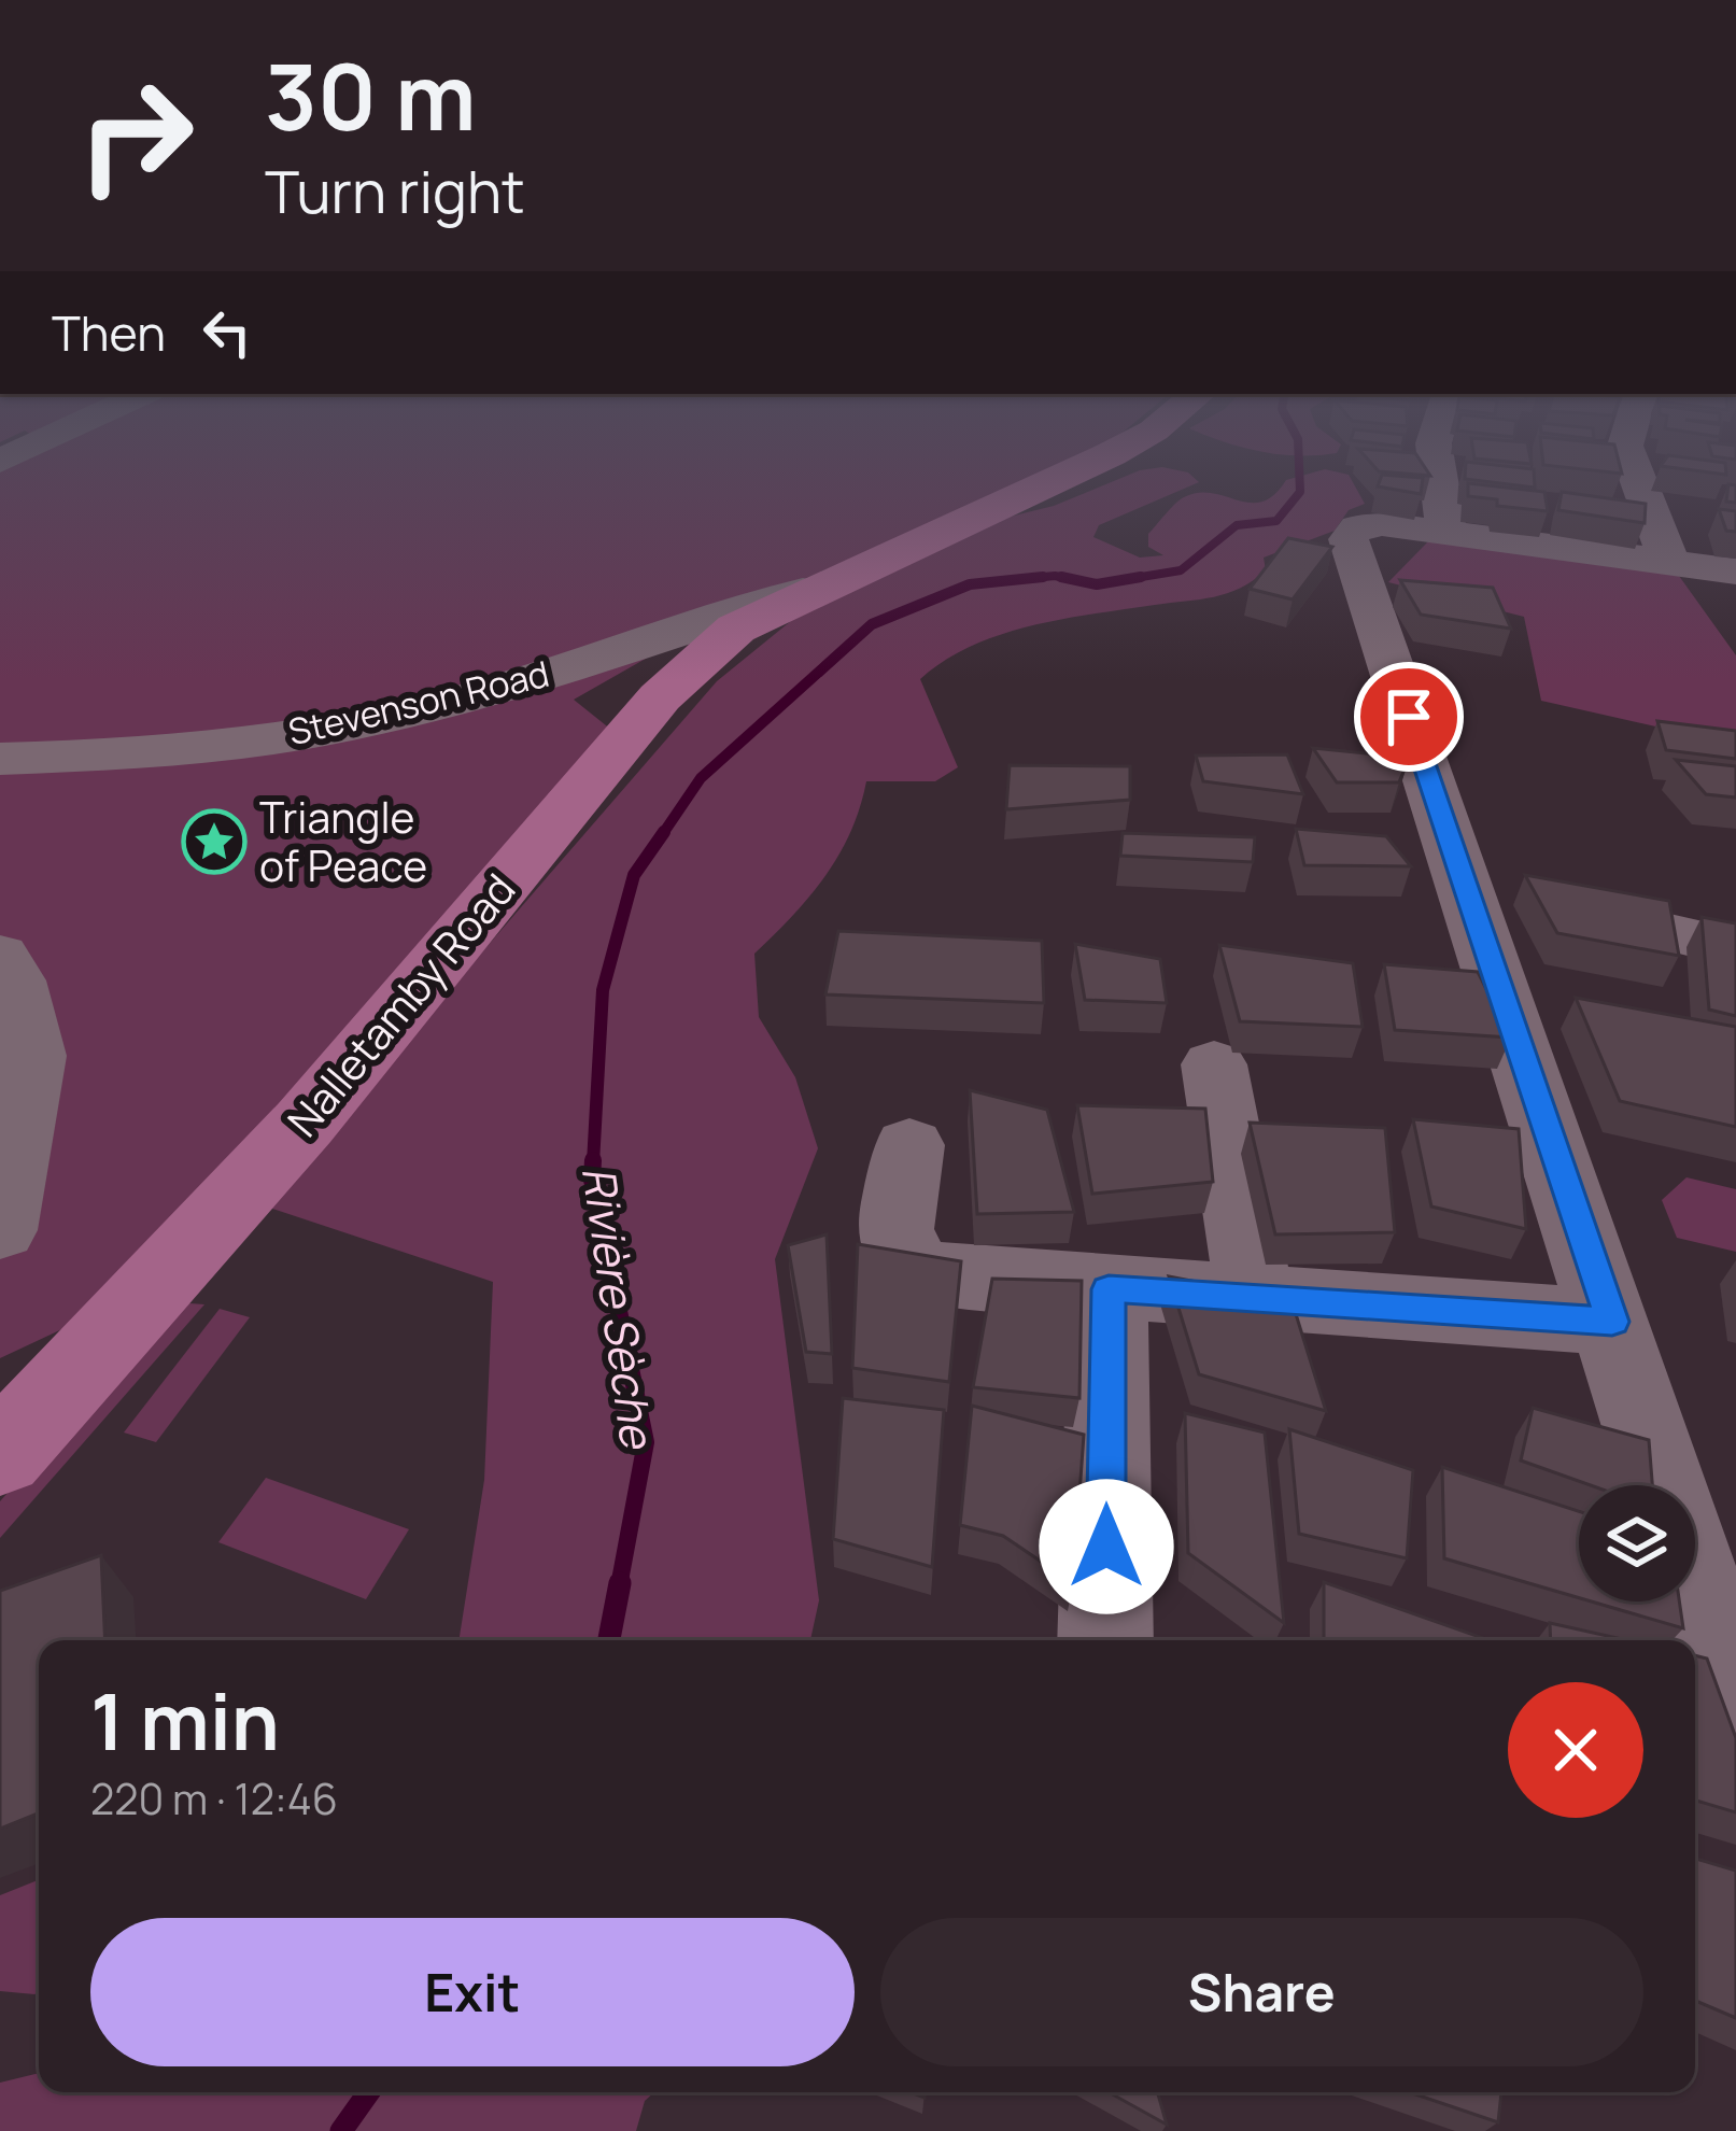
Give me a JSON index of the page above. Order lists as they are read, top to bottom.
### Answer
{
  "streets": {
    "main road": ["Nalletamby Road"],
    "street": ["Stevenson Road"]
  },
  "crossings": [
    ["Stevenson Road", "Nalletamby Road"]
  ],
  "water": ["Rivière Sèche"],
  "places": {
    "place": ["Triangle of Peace"]
  },
  "page": {
    "turn": ["30 m", "Turn right"],
    "then": "Then",
    "heading": ["1 min", "220 m · 12:46"],
    "buttons": ["Exit", "Share"]
  }
}
